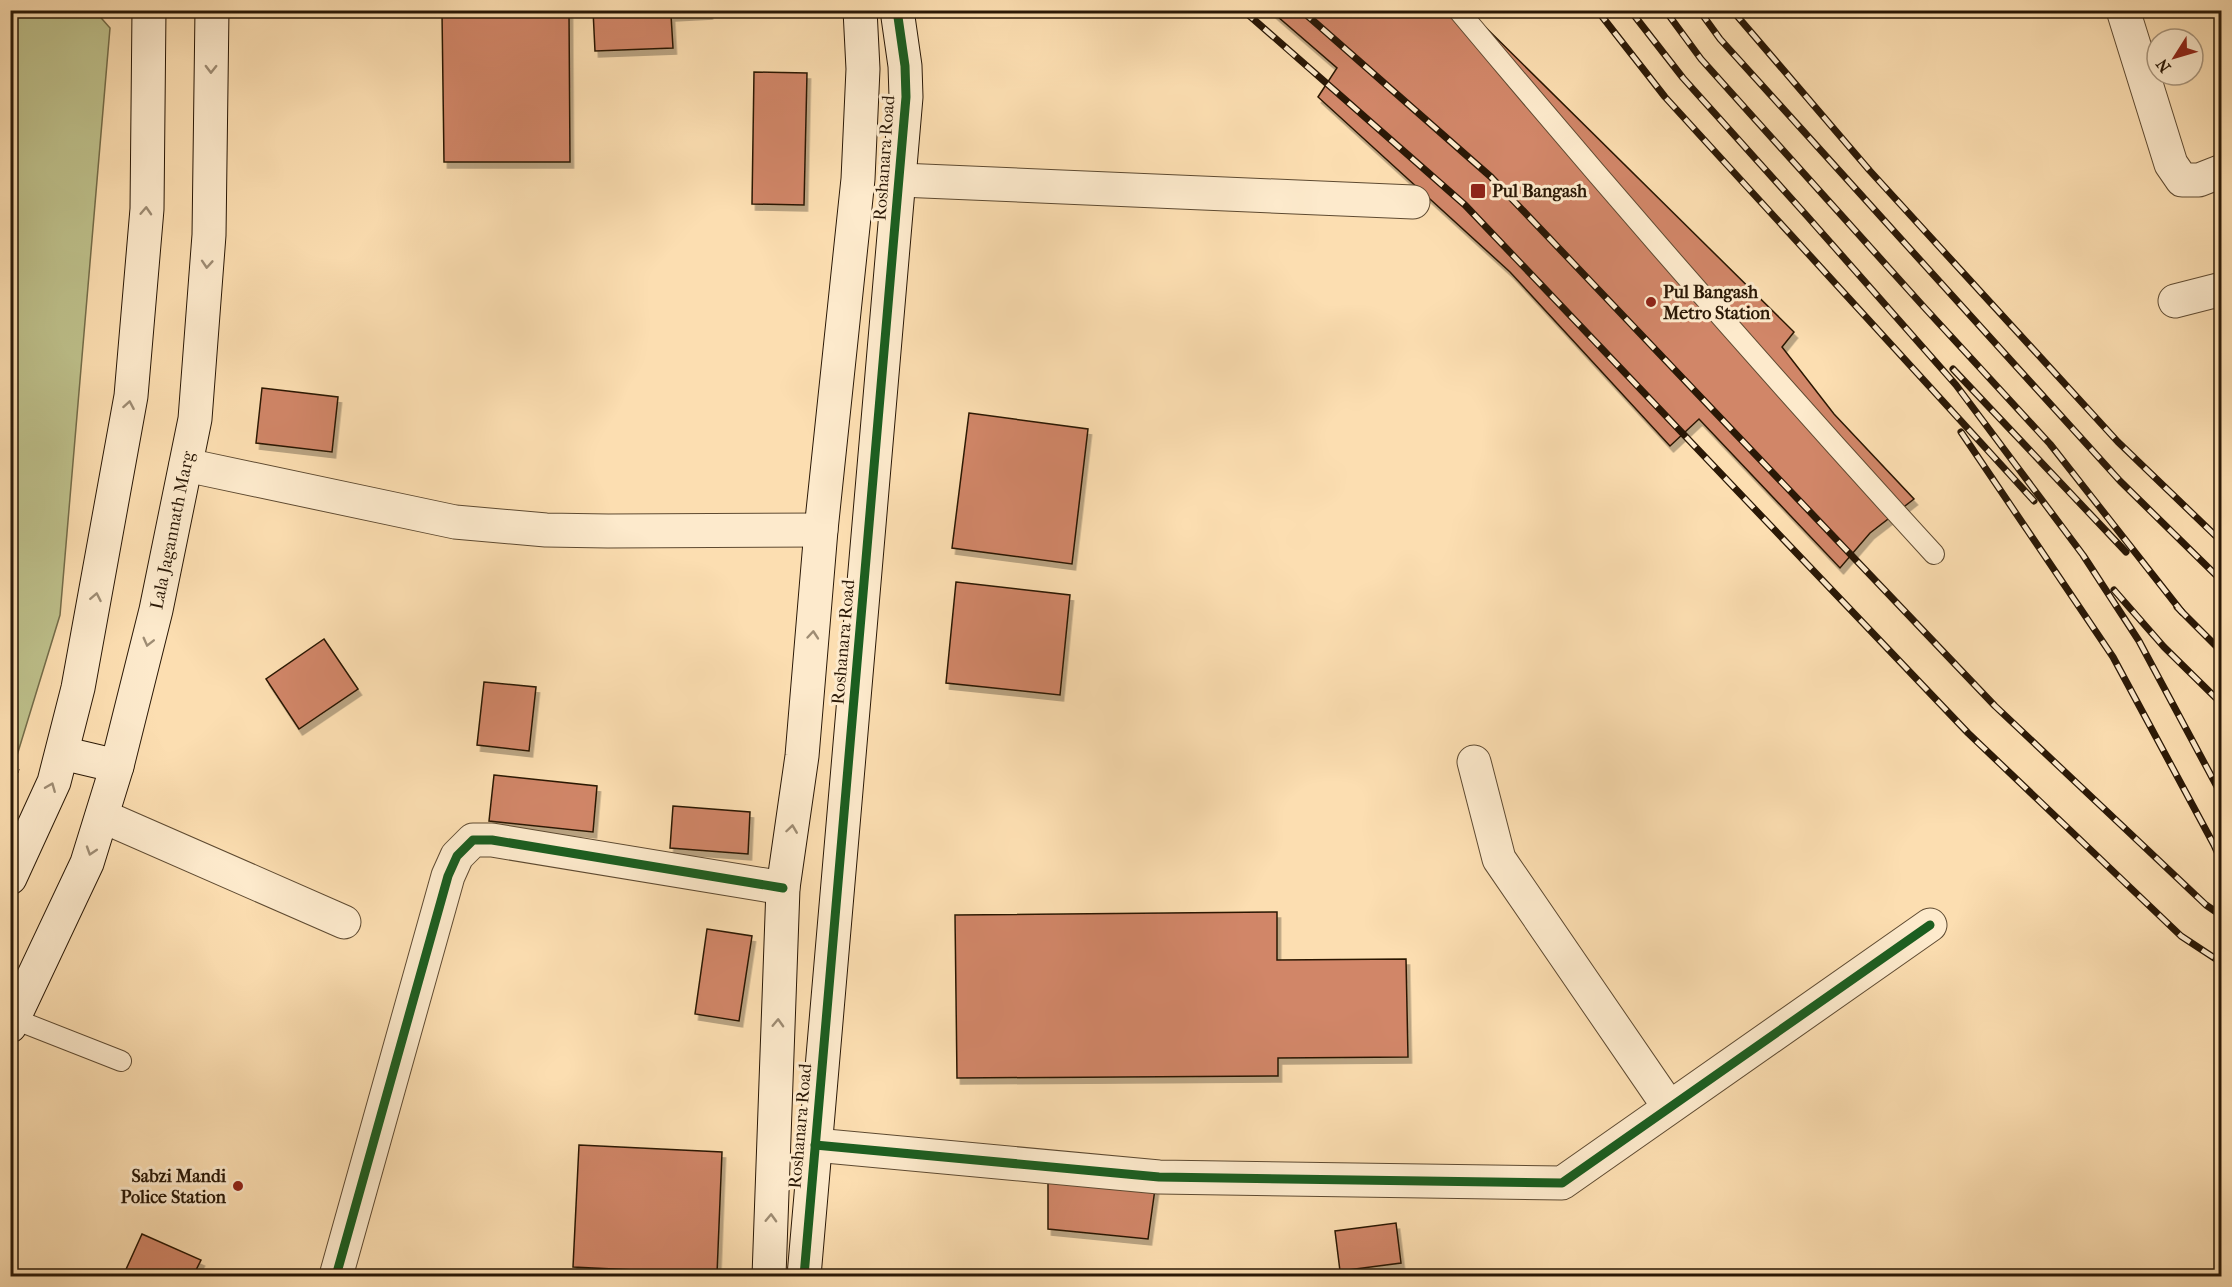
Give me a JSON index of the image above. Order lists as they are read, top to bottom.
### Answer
{
  "streets": {
    "street": ["Roshanara Road", "Lala Jagannath Marg"]
  },
  "places": {
    "transit": ["Pul Bangash"],
    "other": ["Pul Bangash Metro Station", "Sabzi Mandi Police Station"]
  },
  "north": "bottom left"
}
